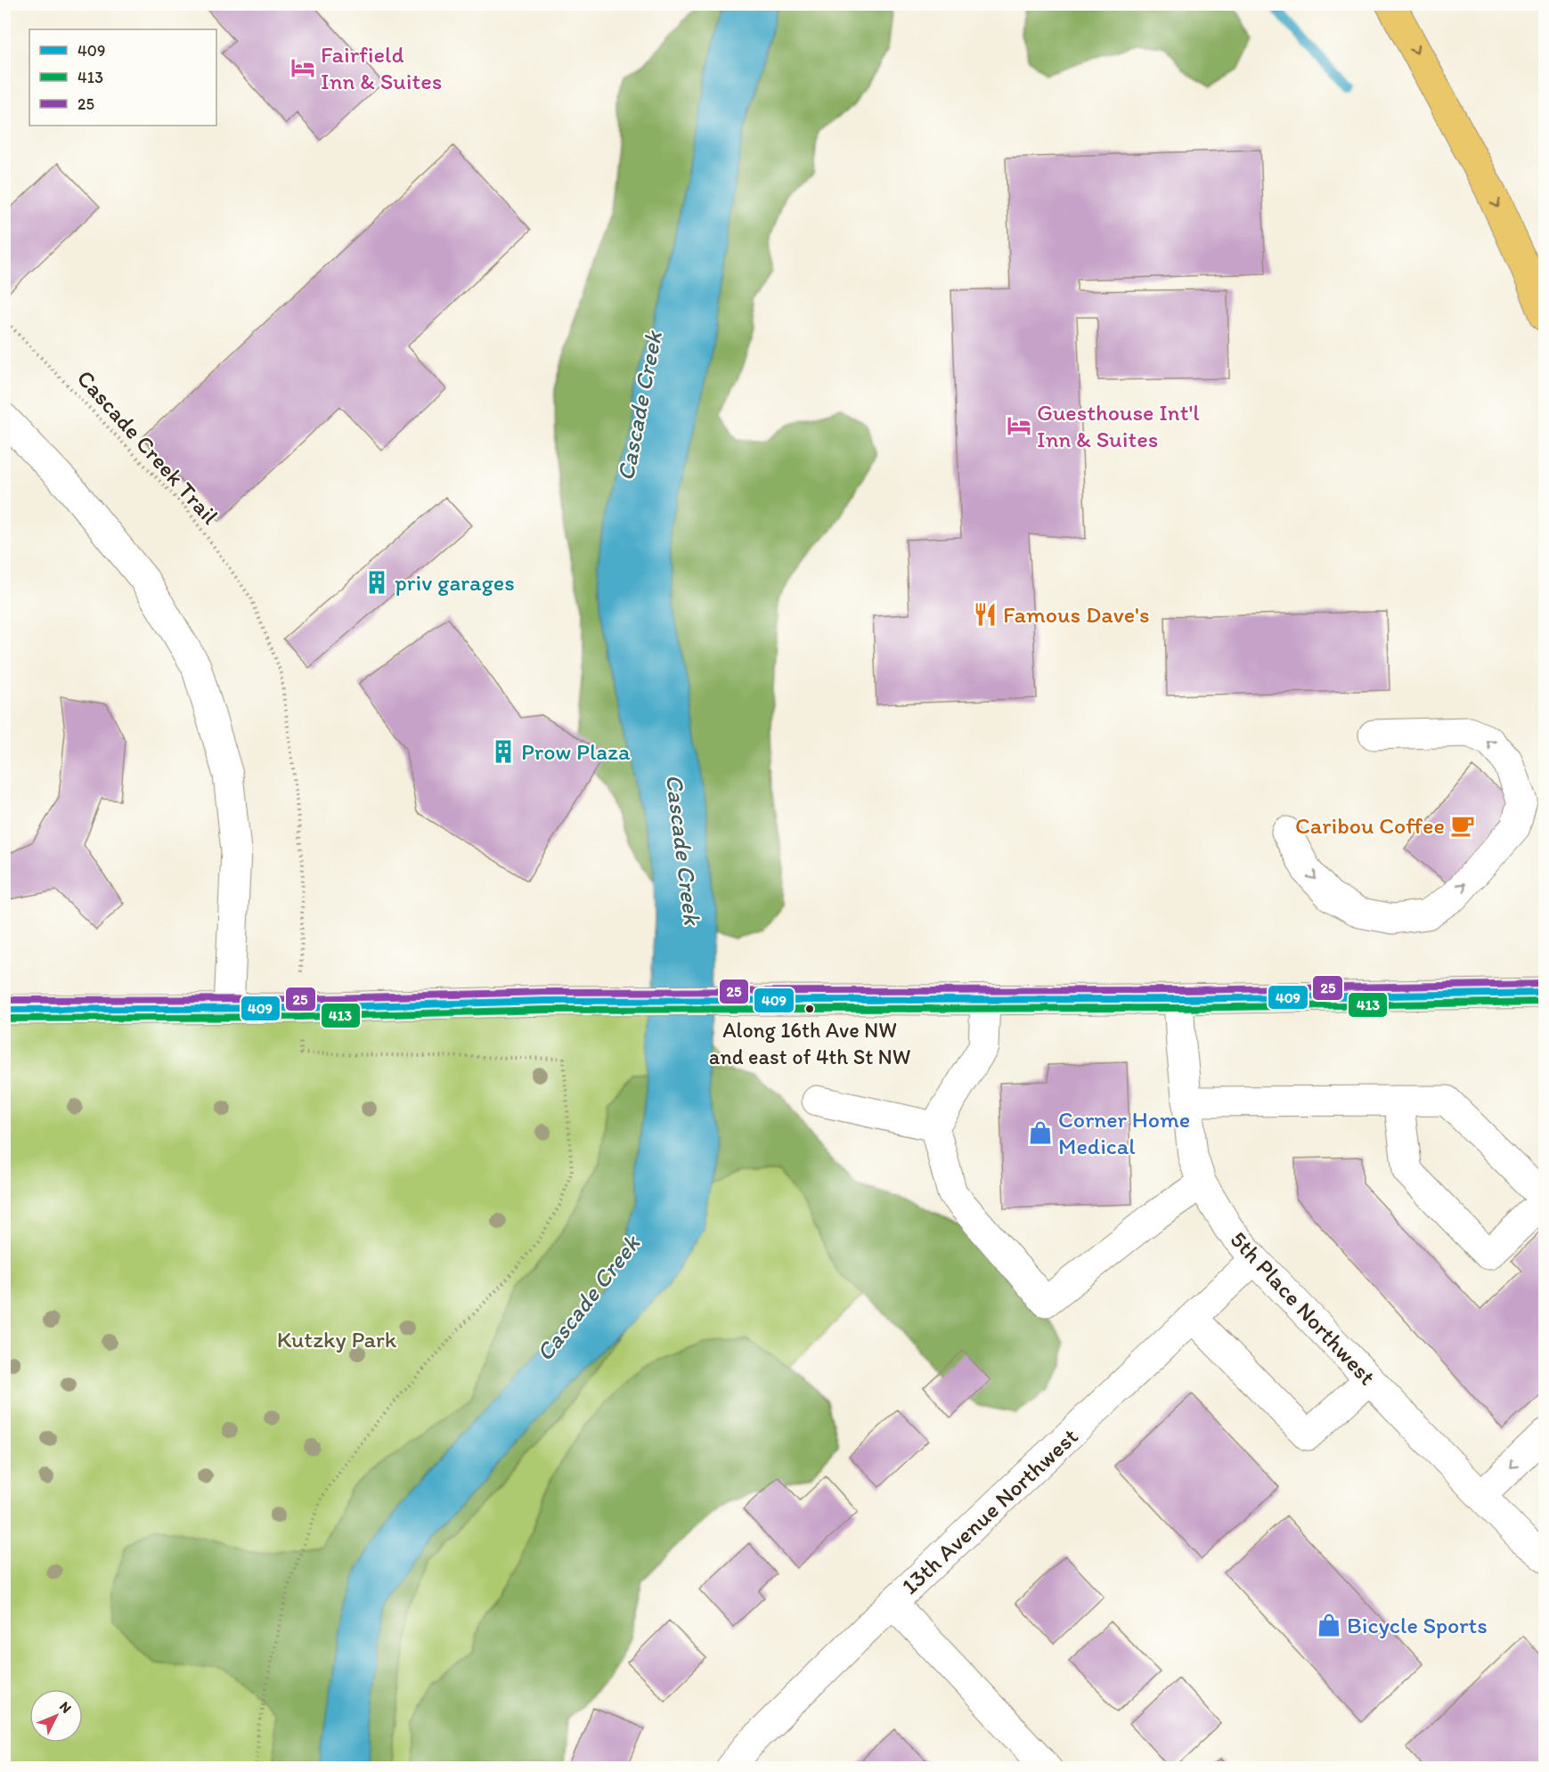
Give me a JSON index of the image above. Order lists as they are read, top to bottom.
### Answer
{
  "streets": {
    "street": ["5th Place Northwest", "13th Avenue Northwest"],
    "path": ["Cascade Creek Trail"]
  },
  "crossings": [
    ["5th Place Northwest", "13th Avenue Northwest"]
  ],
  "water": ["Cascade Creek"],
  "parks": ["Kutzky Park"],
  "places": {
    "hotel": ["Fairfield Inn & Suites", "Guesthouse Int'l Inn & Suites"],
    "building": ["priv garages", "Prow Plaza"],
    "restaurant": ["Famous Dave's"],
    "cafe": ["Caribou Coffee"],
    "other": ["Along 16th Ave NW and east of 4th St NW"],
    "shop": ["Corner Home Medical", "Bicycle Sports"]
  },
  "lines": ["transit line 25", "transit line 409", "transit line 413"],
  "legend": ["409", "413", "25"],
  "north": "top right"
}
